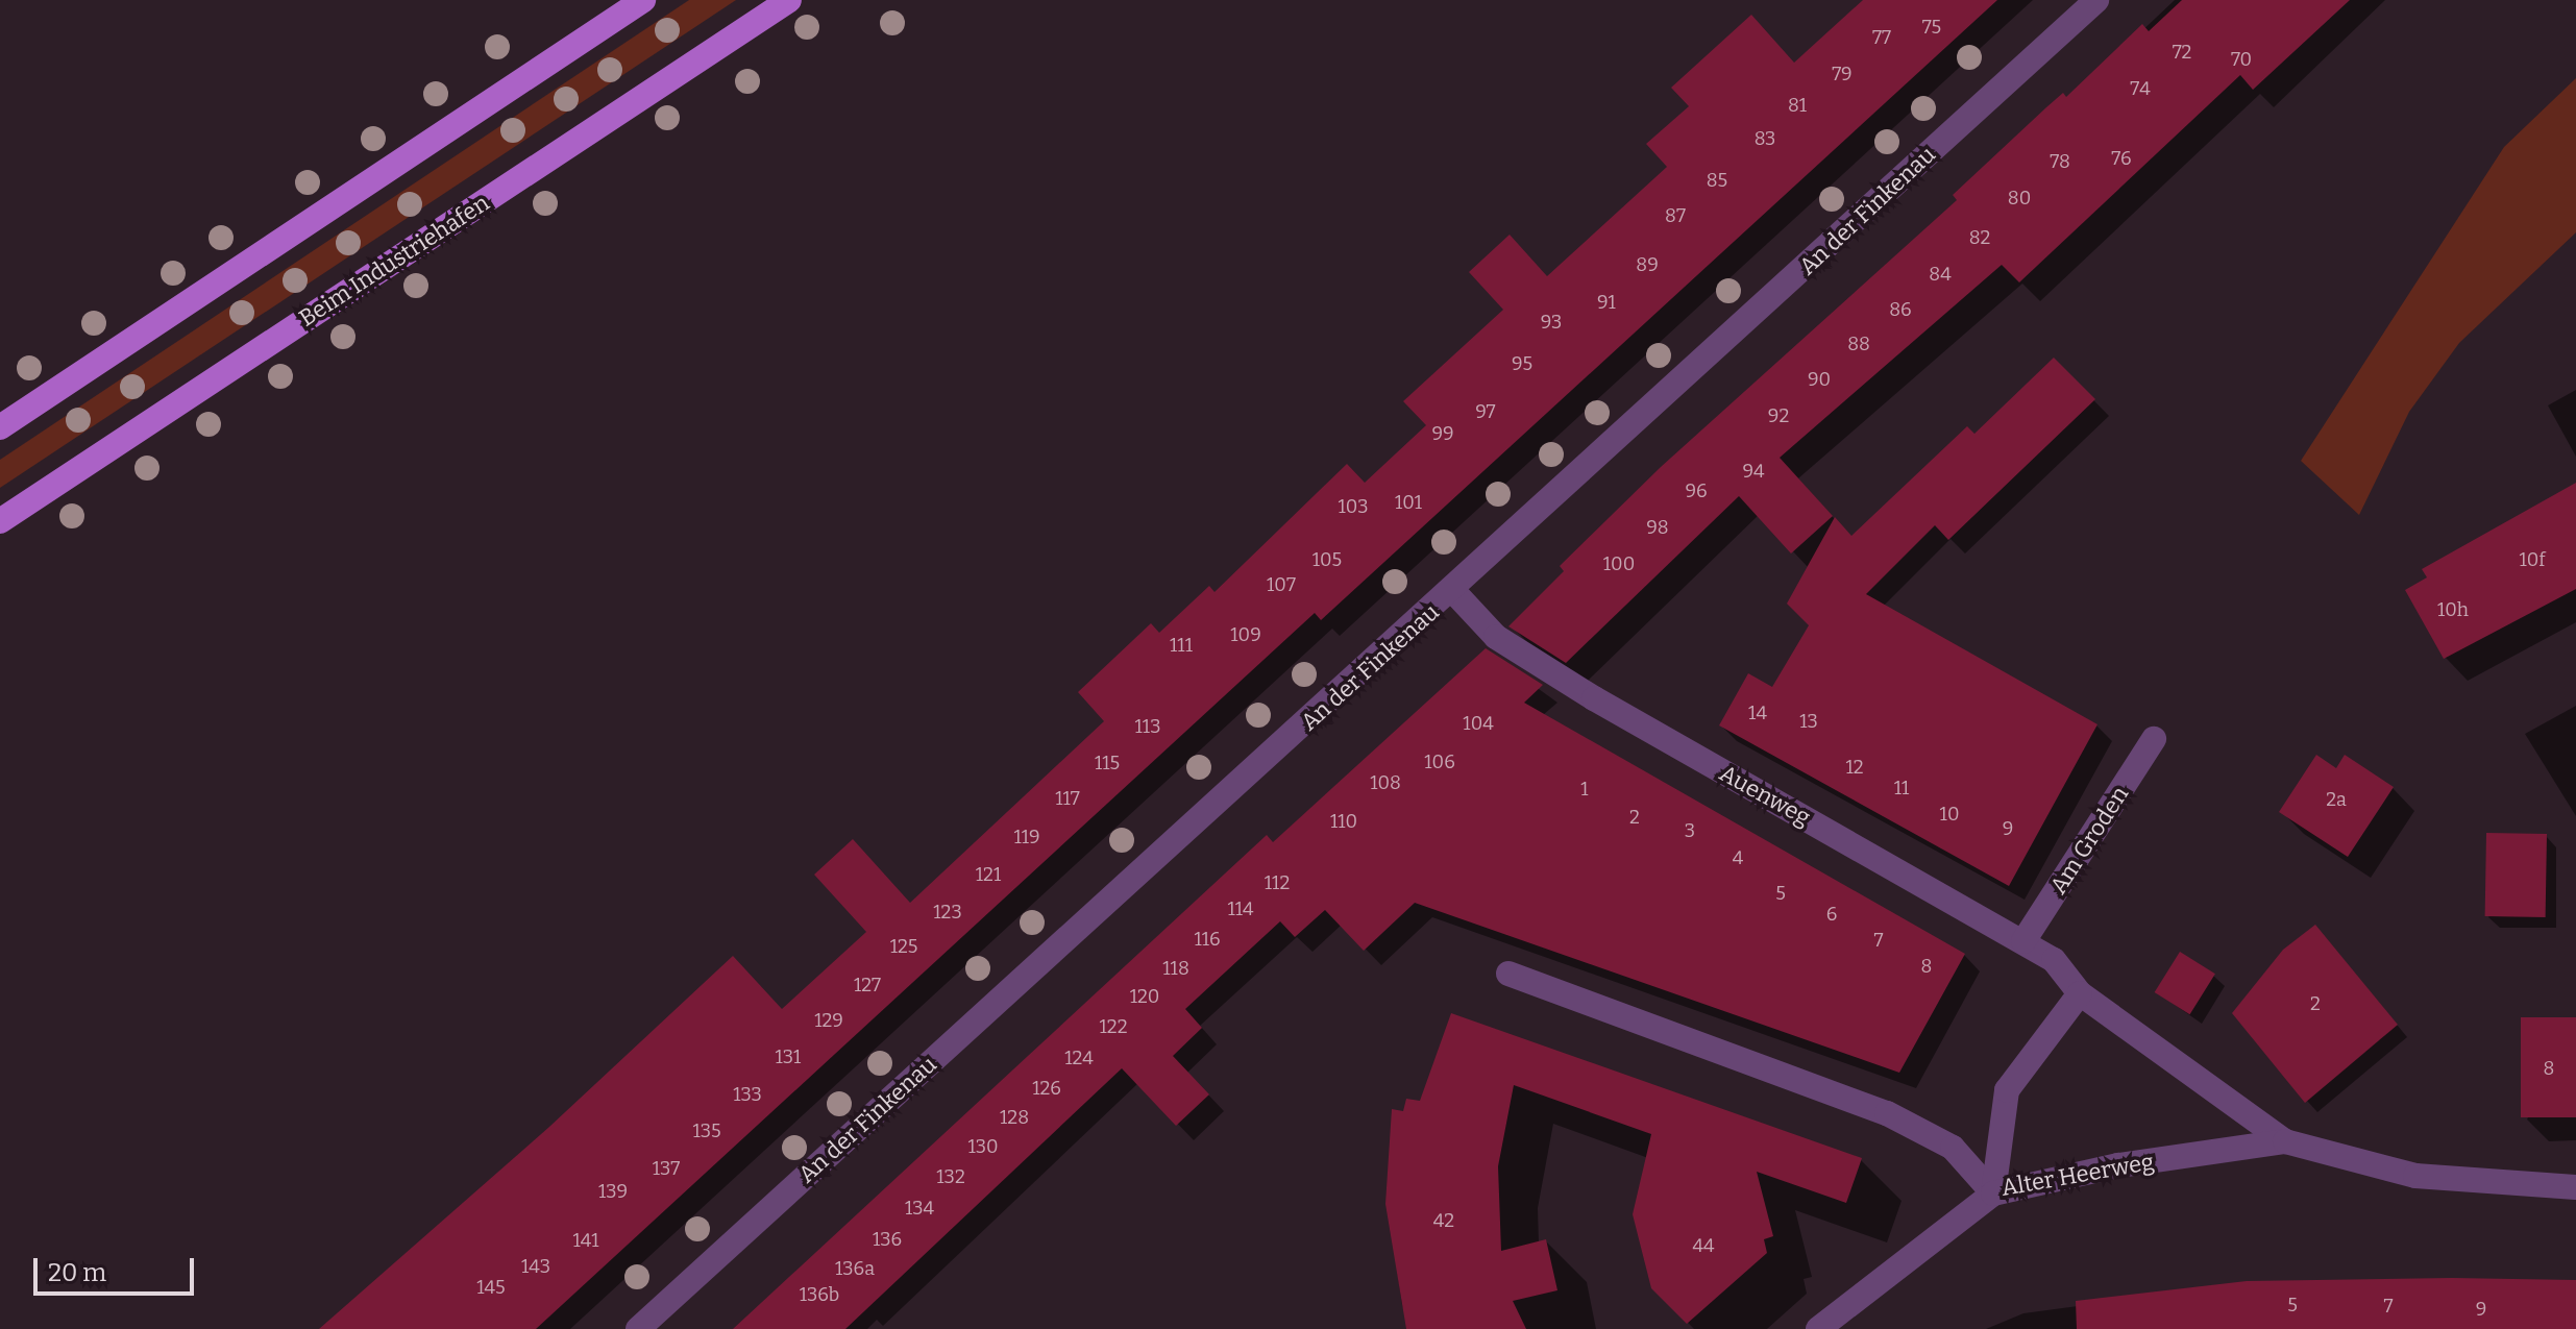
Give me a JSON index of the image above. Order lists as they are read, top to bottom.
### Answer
{
  "streets": {
    "main road": ["Beim Industriehafen"],
    "street": [
      "An der Finkenau",
      "Auenweg",
      "Am Groden",
      "Alter Heerweg"
    ]
  },
  "crossings": [
    ["An der Finkenau", "Auenweg"],
    ["Auenweg", "Am Groden"],
    ["Auenweg", "Alter Heerweg"]
  ],
  "house_numbers": [
    "75",
    "77",
    "72",
    "70",
    "79",
    "74",
    "81",
    "83",
    "76",
    "78",
    "85",
    "80",
    "87",
    "82",
    "89",
    "84",
    "91",
    "86",
    "93",
    "88",
    "95",
    "90",
    "97",
    "92",
    "99",
    "94",
    "96",
    "101",
    "103",
    "98",
    "105",
    "10f",
    "100",
    "107",
    "10h",
    "109",
    "111",
    "14",
    "13",
    "104",
    "113",
    "106",
    "115",
    "12",
    "108",
    "11",
    "1",
    "117",
    "2a",
    "10",
    "2",
    "110",
    "9",
    "3",
    "119",
    "4",
    "121",
    "112",
    "5",
    "114",
    "123",
    "6",
    "116",
    "7",
    "125",
    "8",
    "118",
    "127",
    "120",
    "2",
    "129",
    "122",
    "131",
    "124",
    "8",
    "126",
    "133",
    "128",
    "135",
    "130",
    "137",
    "132",
    "139",
    "134",
    "42",
    "136",
    "141",
    "44",
    "143",
    "136a",
    "145",
    "136b",
    "5",
    "7",
    "9"
  ],
  "scale_bar": "20 m"
}
